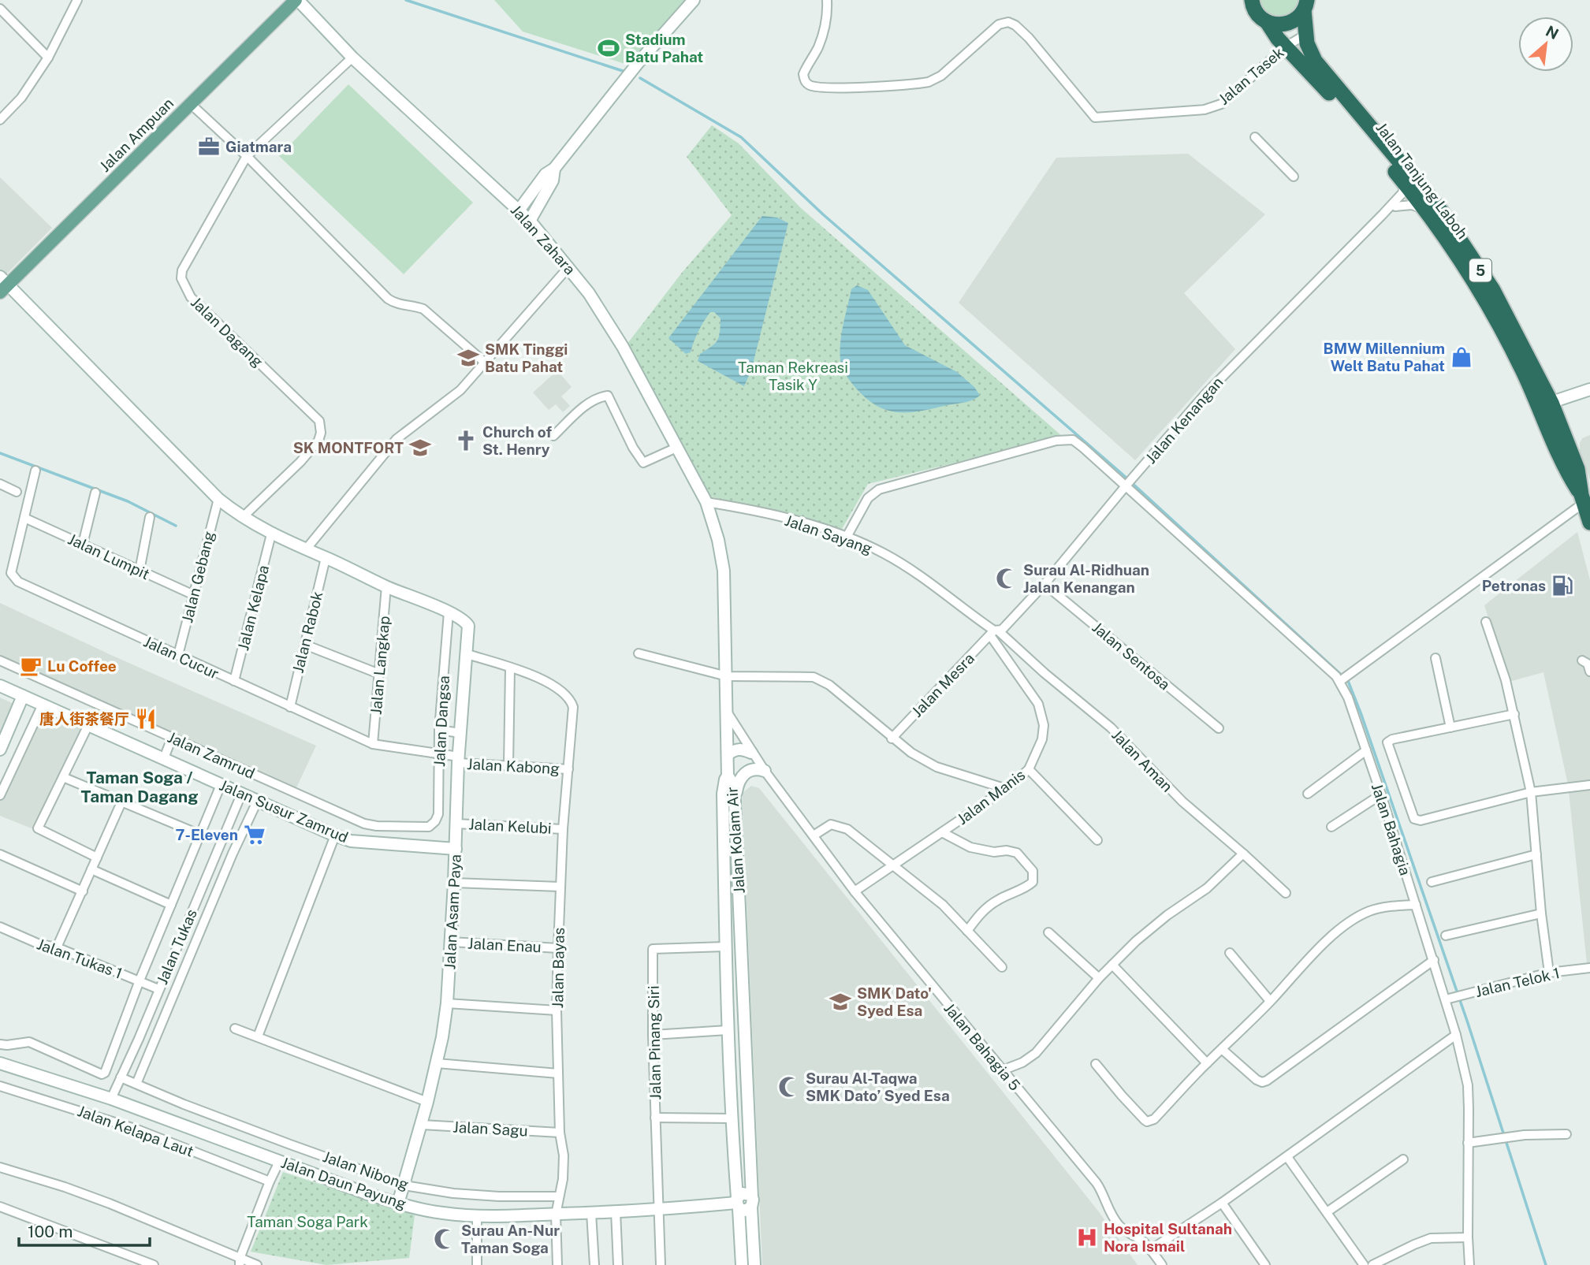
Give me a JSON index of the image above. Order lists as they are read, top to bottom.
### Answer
{
  "streets": {
    "highway": ["Jalan Tanjung Laboh", "5"],
    "main road": ["Jalan Ampuan"],
    "street": [
      "Jalan Tasek",
      "Jalan Zahara",
      "Jalan Dagang",
      "Jalan Kenangan",
      "Jalan Sayang",
      "Jalan Lumpit",
      "Jalan Gebang",
      "Jalan Kelapa",
      "Jalan Rabok",
      "Jalan Sentosa",
      "Jalan Cucur",
      "Jalan Langkap",
      "Jalan Mesra",
      "Jalan Dangsa",
      "Jalan Zamrud",
      "Jalan Aman",
      "Jalan Kabong",
      "Jalan Manis",
      "Jalan Susur Zamrud",
      "Jalan Kelubi",
      "Jalan Bahagia",
      "Jalan Kolam Air",
      "Jalan Asam Paya",
      "Jalan Enau",
      "Jalan Tukas",
      "Jalan Tukas 1",
      "Jalan Bayas",
      "Jalan Telok 1",
      "Jalan Pinang Siri",
      "Jalan Bahagia 5",
      "Jalan Sagu",
      "Jalan Kelapa Laut",
      "Jalan Nibong",
      "Jalan Daun Payung"
    ]
  },
  "crossings": [
    ["Jalan Tasek", "Jalan Tanjung Laboh"],
    ["Jalan Ampuan", "Jalan Zahara"],
    ["Jalan Tanjung Laboh", "5"],
    ["Jalan Tanjung Laboh", "Jalan Kenangan"],
    ["Jalan Zahara", "Jalan Dagang"],
    ["Jalan Zahara", "Jalan Sayang"],
    ["Jalan Zahara", "Jalan Kolam Air"],
    ["Jalan Zahara", "Jalan Bahagia 5"],
    ["Jalan Kenangan", "Jalan Sayang"],
    ["Jalan Kenangan", "Jalan Sentosa"],
    ["Jalan Kenangan", "Jalan Mesra"],
    ["Jalan Kenangan", "Jalan Aman"],
    ["Jalan Kenangan", "Jalan Manis"],
    ["Jalan Kenangan", "Jalan Bahagia"],
    ["Jalan Sayang", "Jalan Mesra"],
    ["Jalan Sayang", "Jalan Aman"],
    ["Jalan Sayang", "Jalan Manis"],
    ["Jalan Sayang", "Jalan Bahagia"],
    ["Jalan Lumpit", "Jalan Gebang"],
    ["Jalan Lumpit", "Jalan Cucur"],
    ["Jalan Gebang", "Jalan Cucur"],
    ["Jalan Kelapa", "Jalan Cucur"],
    ["Jalan Rabok", "Jalan Cucur"],
    ["Jalan Cucur", "Jalan Langkap"],
    ["Jalan Cucur", "Jalan Dangsa"],
    ["Jalan Cucur", "Jalan Kabong"],
    ["Jalan Cucur", "Jalan Asam Paya"],
    ["Jalan Mesra", "Jalan Aman"],
    ["Jalan Mesra", "Jalan Manis"],
    ["Jalan Dangsa", "Jalan Zamrud"],
    ["Jalan Dangsa", "Jalan Asam Paya"],
    ["Jalan Aman", "Jalan Manis"],
    ["Jalan Kabong", "Jalan Asam Paya"],
    ["Jalan Kabong", "Jalan Bayas"],
    ["Jalan Manis", "Jalan Bahagia 5"],
    ["Jalan Susur Zamrud", "Jalan Asam Paya"],
    ["Jalan Susur Zamrud", "Jalan Tukas"],
    ["Jalan Kelubi", "Jalan Asam Paya"],
    ["Jalan Kelubi", "Jalan Bayas"],
    ["Jalan Bahagia", "Jalan Telok 1"],
    ["Jalan Kolam Air", "Jalan Pinang Siri"],
    ["Jalan Kolam Air", "Jalan Daun Payung"],
    ["Jalan Asam Paya", "Jalan Enau"],
    ["Jalan Asam Paya", "Jalan Sagu"],
    ["Jalan Asam Paya", "Jalan Nibong"],
    ["Jalan Asam Paya", "Jalan Daun Payung"],
    ["Jalan Enau", "Jalan Bayas"],
    ["Jalan Tukas", "Jalan Tukas 1"],
    ["Jalan Tukas", "Jalan Nibong"],
    ["Jalan Tukas", "Jalan Daun Payung"],
    ["Jalan Bayas", "Jalan Sagu"],
    ["Jalan Bayas", "Jalan Nibong"],
    ["Jalan Bayas", "Jalan Daun Payung"],
    ["Jalan Pinang Siri", "Jalan Daun Payung"]
  ],
  "districts": ["Taman Soga / Taman Dagang"],
  "parks": ["Taman Rekreasi Tasik Y", "Taman Soga Park"],
  "places": {
    "sports": ["Stadium Batu Pahat"],
    "office": ["Giatmara"],
    "shop": ["BMW Millennium Welt Batu Pahat"],
    "school or university": ["SMK Tinggi Batu Pahat", "SK MONTFORT", "SMK Dato' Syed Esa"],
    "church": ["Church of St. Henry"],
    "mosque": ["Surau Al-Ridhuan Jalan Kenangan", "Surau Al-Taqwa SMK Dato’ Syed Esa", "Surau An-Nur Taman Soga"],
    "fuel station": ["Petronas"],
    "cafe": ["Lu Coffee"],
    "restaurant": ["唐人街茶餐厅"],
    "supermarket": ["7-Eleven"],
    "hospital": ["Hospital Sultanah Nora Ismail"]
  },
  "scale_bar": "100 m",
  "north": "top right"
}
